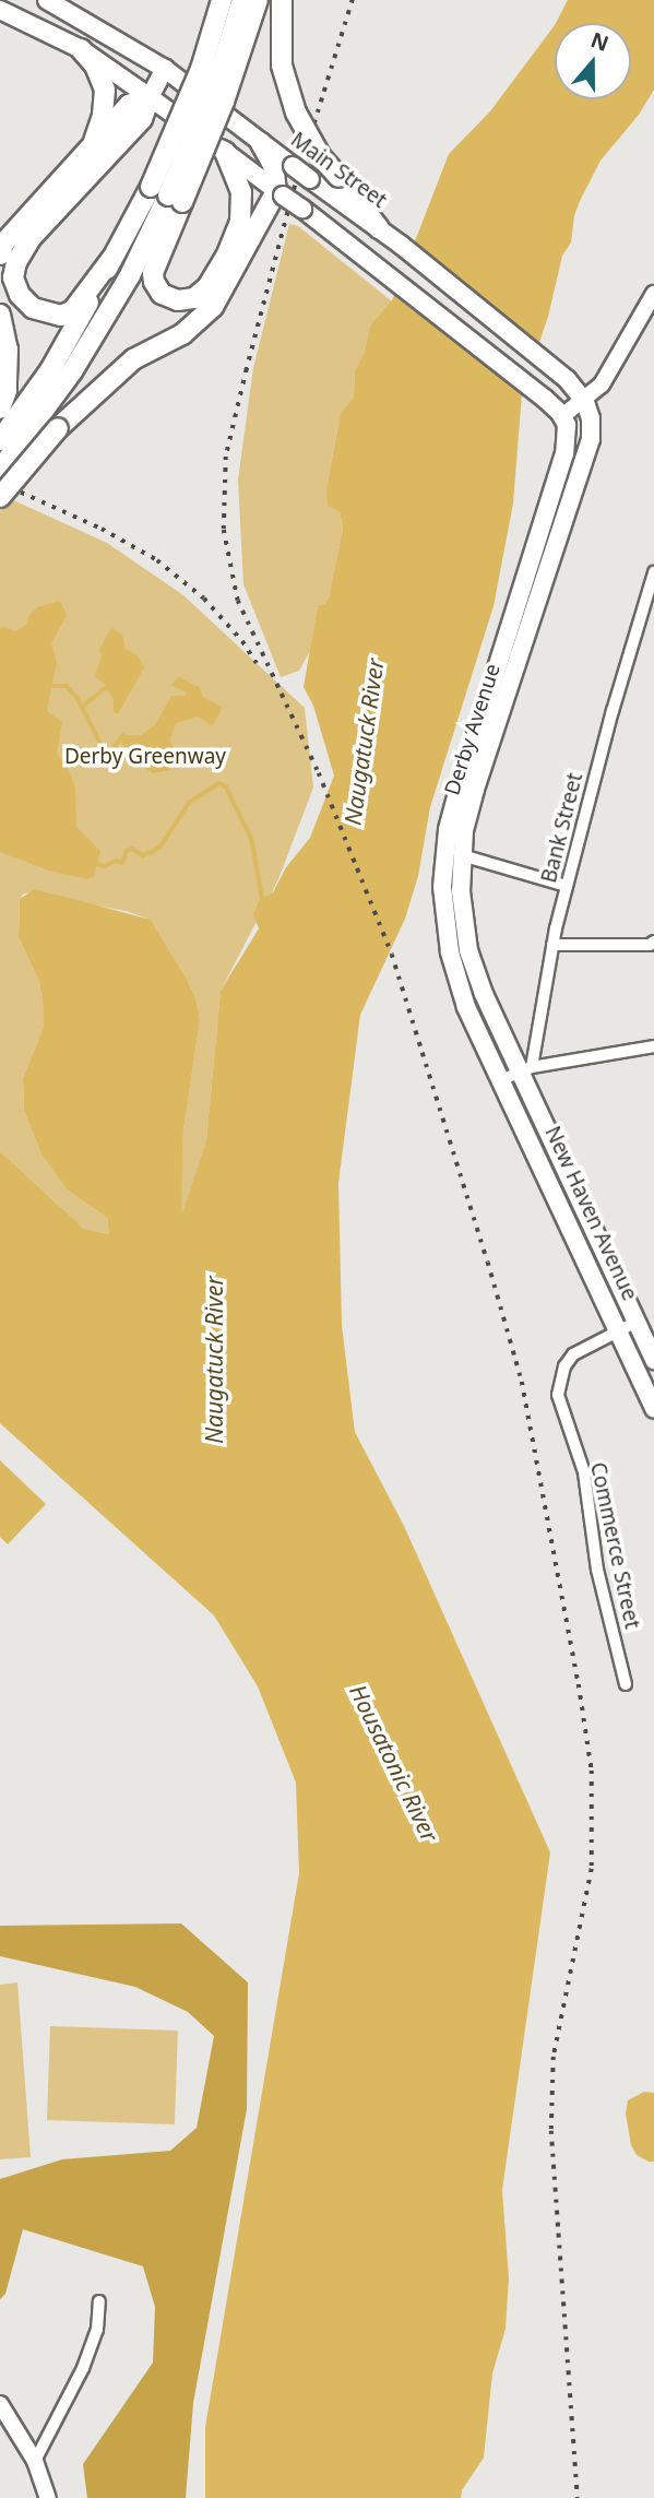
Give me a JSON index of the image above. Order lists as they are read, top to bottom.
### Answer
{
  "streets": {
    "main road": ["Main Street", "Derby Avenue", "New Haven Avenue"],
    "street": ["Bank Street", "Commerce Street"]
  },
  "crossings": [
    ["Main Street", "Derby Avenue"],
    ["Derby Avenue", "Bank Street"],
    ["Derby Avenue", "New Haven Avenue"],
    ["Bank Street", "New Haven Avenue"],
    ["New Haven Avenue", "Commerce Street"]
  ],
  "water": ["Naugatuck River", "Housatonic River"],
  "parks": ["Derby Greenway"],
  "north": "top"
}
